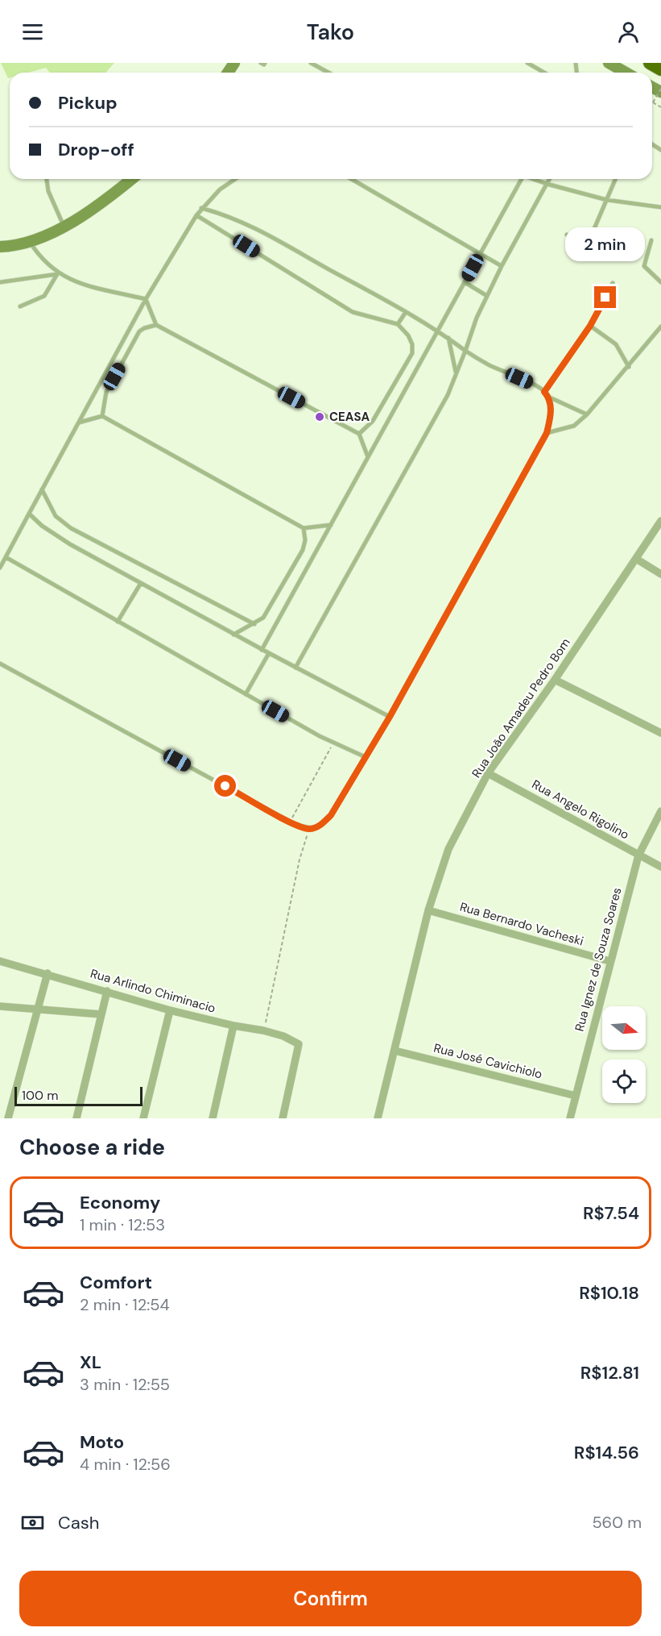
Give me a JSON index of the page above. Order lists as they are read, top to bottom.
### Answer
{
  "streets": {
    "street": [
      "Rua João Amadeu Pedro Bom",
      "Rua Angelo Rigolino",
      "Rua Bernardo Vacheski",
      "Rua Ignez de Souza Soares",
      "Rua Arlindo Chiminacio",
      "Rua José Cavichiolo"
    ]
  },
  "crossings": [
    ["Rua João Amadeu Pedro Bom", "Rua Angelo Rigolino"],
    ["Rua João Amadeu Pedro Bom", "Rua Bernardo Vacheski"],
    ["Rua João Amadeu Pedro Bom", "Rua José Cavichiolo"],
    ["Rua Angelo Rigolino", "Rua Ignez de Souza Soares"],
    ["Rua Bernardo Vacheski", "Rua Ignez de Souza Soares"],
    ["Rua Ignez de Souza Soares", "Rua José Cavichiolo"]
  ],
  "places": ["CEASA"],
  "scale_bar": "100 m",
  "north": "right",
  "page": {
    "header": "Tako",
    "banner": ["Pickup", "Drop-off"],
    "bubble": "2 min",
    "scale": "100 m",
    "heading": "Choose a ride",
    "list": [
      {
        "name": "Economy",
        "note": "1 min · 12:53",
        "value": "R$7.54"
      },
      {
        "name": "Comfort",
        "note": "2 min · 12:54",
        "value": "R$10.18"
      },
      {
        "name": "XL",
        "note": "3 min · 12:55",
        "value": "R$12.81"
      },
      {
        "name": "Moto",
        "note": "4 min · 12:56",
        "value": "R$14.56"
      }
    ],
    "pay": ["Cash", "560 m"],
    "buttons": "Confirm"
  }
}
